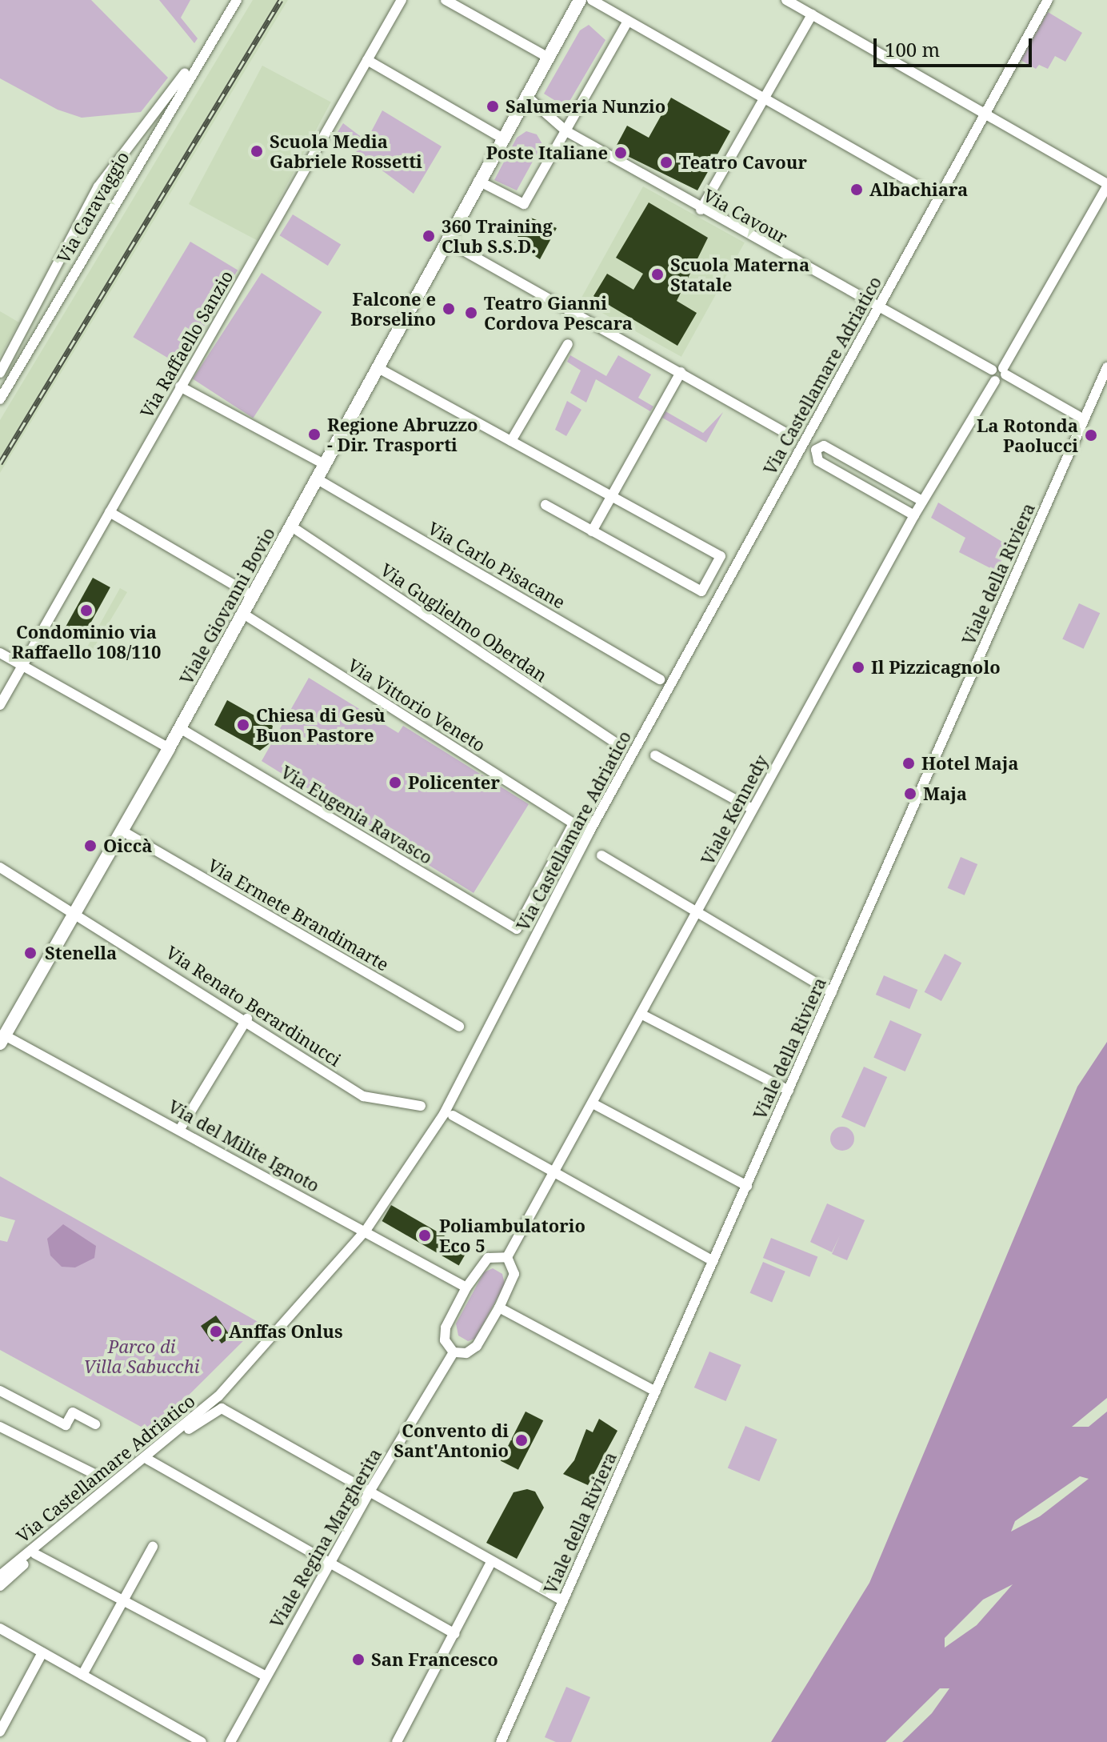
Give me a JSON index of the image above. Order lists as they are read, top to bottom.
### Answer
{
  "streets": {
    "main road": ["Viale Giovanni Bovio"],
    "street": [
      "Via Caravaggio",
      "Via Cavour",
      "Via Raffaello Sanzio",
      "Via Castellamare Adriatico",
      "Via Carlo Pisacane",
      "Viale della Riviera",
      "Via Guglielmo Oberdan",
      "Via Vittorio Veneto",
      "Viale Kennedy",
      "Via Eugenia Ravasco",
      "Via Ermete Brandimarte",
      "Via Renato Berardinucci",
      "Via del Milite Ignoto",
      "Viale Regina Margherita"
    ]
  },
  "crossings": [
    ["Via Cavour", "Via Castellamare Adriatico"],
    ["Via Cavour", "Viale Giovanni Bovio"],
    ["Via Cavour", "Viale Kennedy"],
    ["Via Castellamare Adriatico", "Via del Milite Ignoto"],
    ["Via Carlo Pisacane", "Viale Giovanni Bovio"],
    ["Viale Giovanni Bovio", "Via Guglielmo Oberdan"],
    ["Viale Giovanni Bovio", "Via Vittorio Veneto"],
    ["Viale Giovanni Bovio", "Via Eugenia Ravasco"],
    ["Viale Giovanni Bovio", "Via Ermete Brandimarte"],
    ["Viale Giovanni Bovio", "Via Renato Berardinucci"],
    ["Viale Giovanni Bovio", "Via del Milite Ignoto"],
    ["Via Vittorio Veneto", "Via Eugenia Ravasco"]
  ],
  "parks": ["Parco di Villa Sabucchi"],
  "places": [
    "Salumeria Nunzio",
    "Scuola Media Gabriele Rossetti",
    "Poste Italiane",
    "Teatro Cavour",
    "Albachiara",
    "360 Training Club S.S.D.",
    "Scuola Materna Statale",
    "Falcone e Borselino",
    "Teatro Gianni Cordova Pescara",
    "Regione Abruzzo - Dir. Trasporti",
    "La Rotonda Paolucci",
    "Condominio via Raffaello 108/110",
    "Il Pizzicagnolo",
    "Chiesa di Gesù Buon Pastore",
    "Hotel Maja",
    "Policenter",
    "Maja",
    "Oiccà",
    "Stenella",
    "Poliambulatorio Eco 5",
    "Anffas Onlus",
    "Convento di Sant'Antonio",
    "San Francesco"
  ],
  "scale_bar": "100 m"
}
